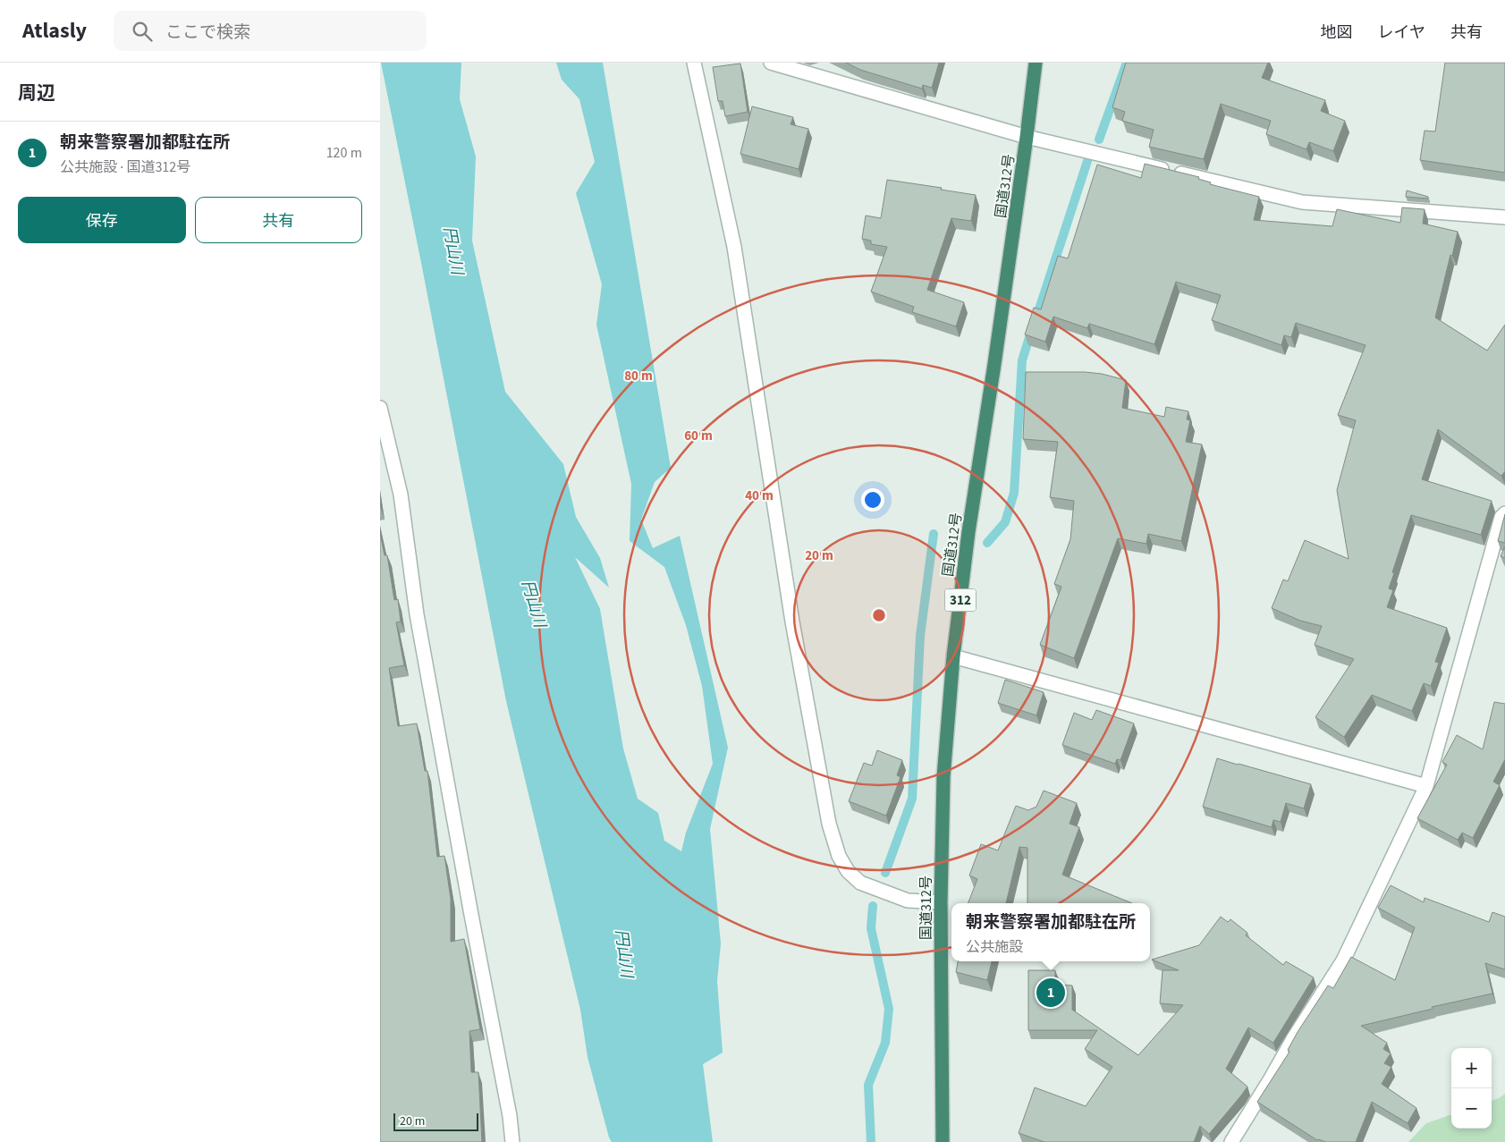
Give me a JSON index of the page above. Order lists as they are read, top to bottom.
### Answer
{
  "streets": {
    "highway": ["国道312号", "312"]
  },
  "water": ["円山川"],
  "scale_bar": "20 m",
  "page": {
    "header": "Atlasly",
    "search": "ここで検索",
    "nav": ["地図", "レイヤ", "共有"],
    "heading": "周辺",
    "list": [
      {
        "mark": "1",
        "name": "朝来警察署加都駐在所",
        "note": "公共施設 · 国道312号",
        "value": "120 m"
      }
    ],
    "buttons": ["保存", "共有"],
    "popup": ["朝来警察署加都駐在所", "公共施設"],
    "pins": "1",
    "map_buttons": ["+", "−"],
    "scale": "20 m"
  },
  "rings": [
    "80 m",
    "60 m",
    "40 m",
    "20 m"
  ]
}
